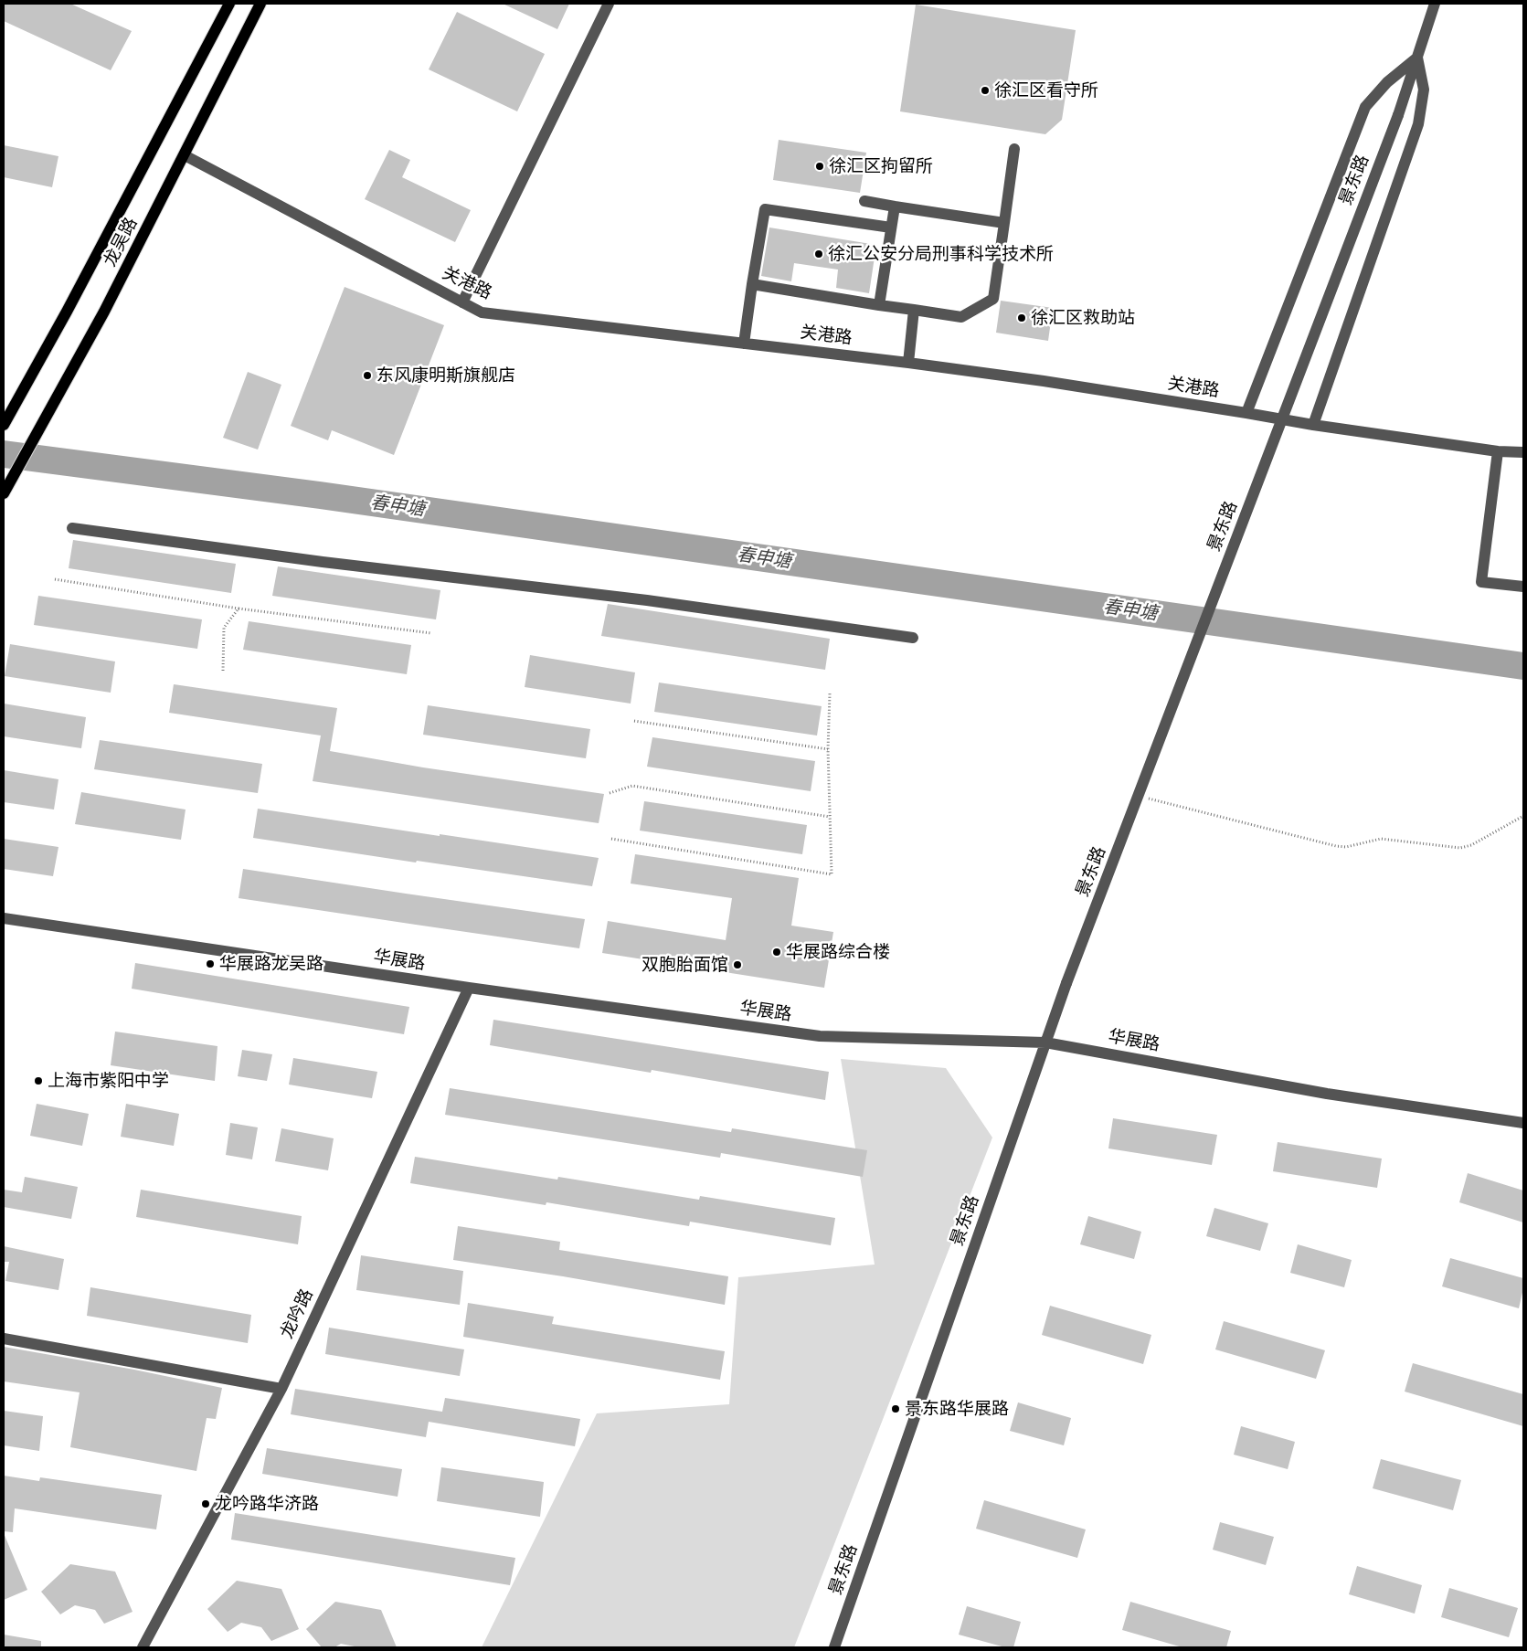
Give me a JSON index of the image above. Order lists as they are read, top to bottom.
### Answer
{
  "streets": {
    "main road": ["龙吴路"],
    "street": [
      "景东路",
      "关港路",
      "华展路",
      "龙吟路"
    ]
  },
  "crossings": [
    ["景东路", "华展路"],
    ["龙吴路", "关港路"],
    ["华展路", "龙吟路"]
  ],
  "water": ["春申塘"],
  "places": [
    "徐汇区看守所",
    "徐汇区拘留所",
    "徐汇公安分局刑事科学技术所",
    "徐汇区救助站",
    "东风康明斯旗舰店",
    "华展路综合楼",
    "华展路龙吴路",
    "双胞胎面馆",
    "上海市紫阳中学",
    "景东路华展路",
    "龙吟路华济路"
  ]
}
